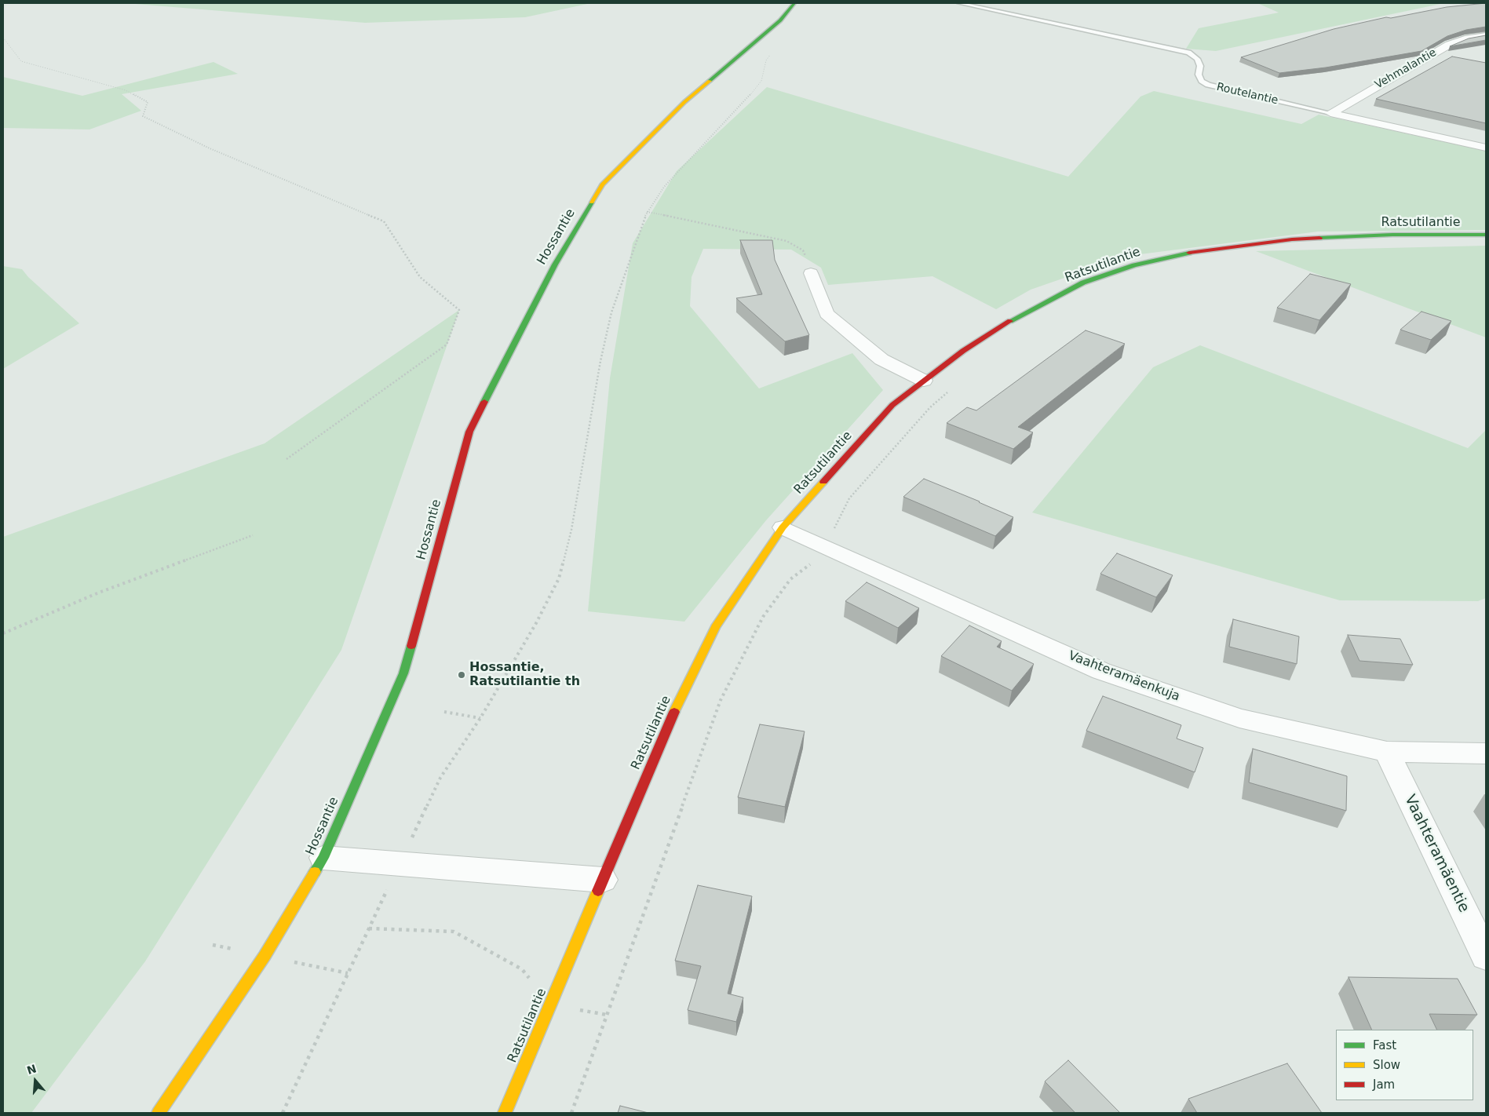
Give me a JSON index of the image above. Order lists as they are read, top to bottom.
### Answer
{
  "streets": {
    "main road": ["Ratsutilantie", "Hossantie"],
    "street": [
      "Vehmalantie",
      "Routelantie",
      "Vaahteramäenkuja",
      "Vaahteramäentie"
    ]
  },
  "crossings": [
    ["Vehmalantie", "Routelantie"],
    ["Ratsutilantie", "Vaahteramäenkuja"],
    ["Vaahteramäenkuja", "Vaahteramäentie"]
  ],
  "places": ["Hossantie, Ratsutilantie th"],
  "legend": ["Fast", "Slow", "Jam"],
  "north": "top"
}
